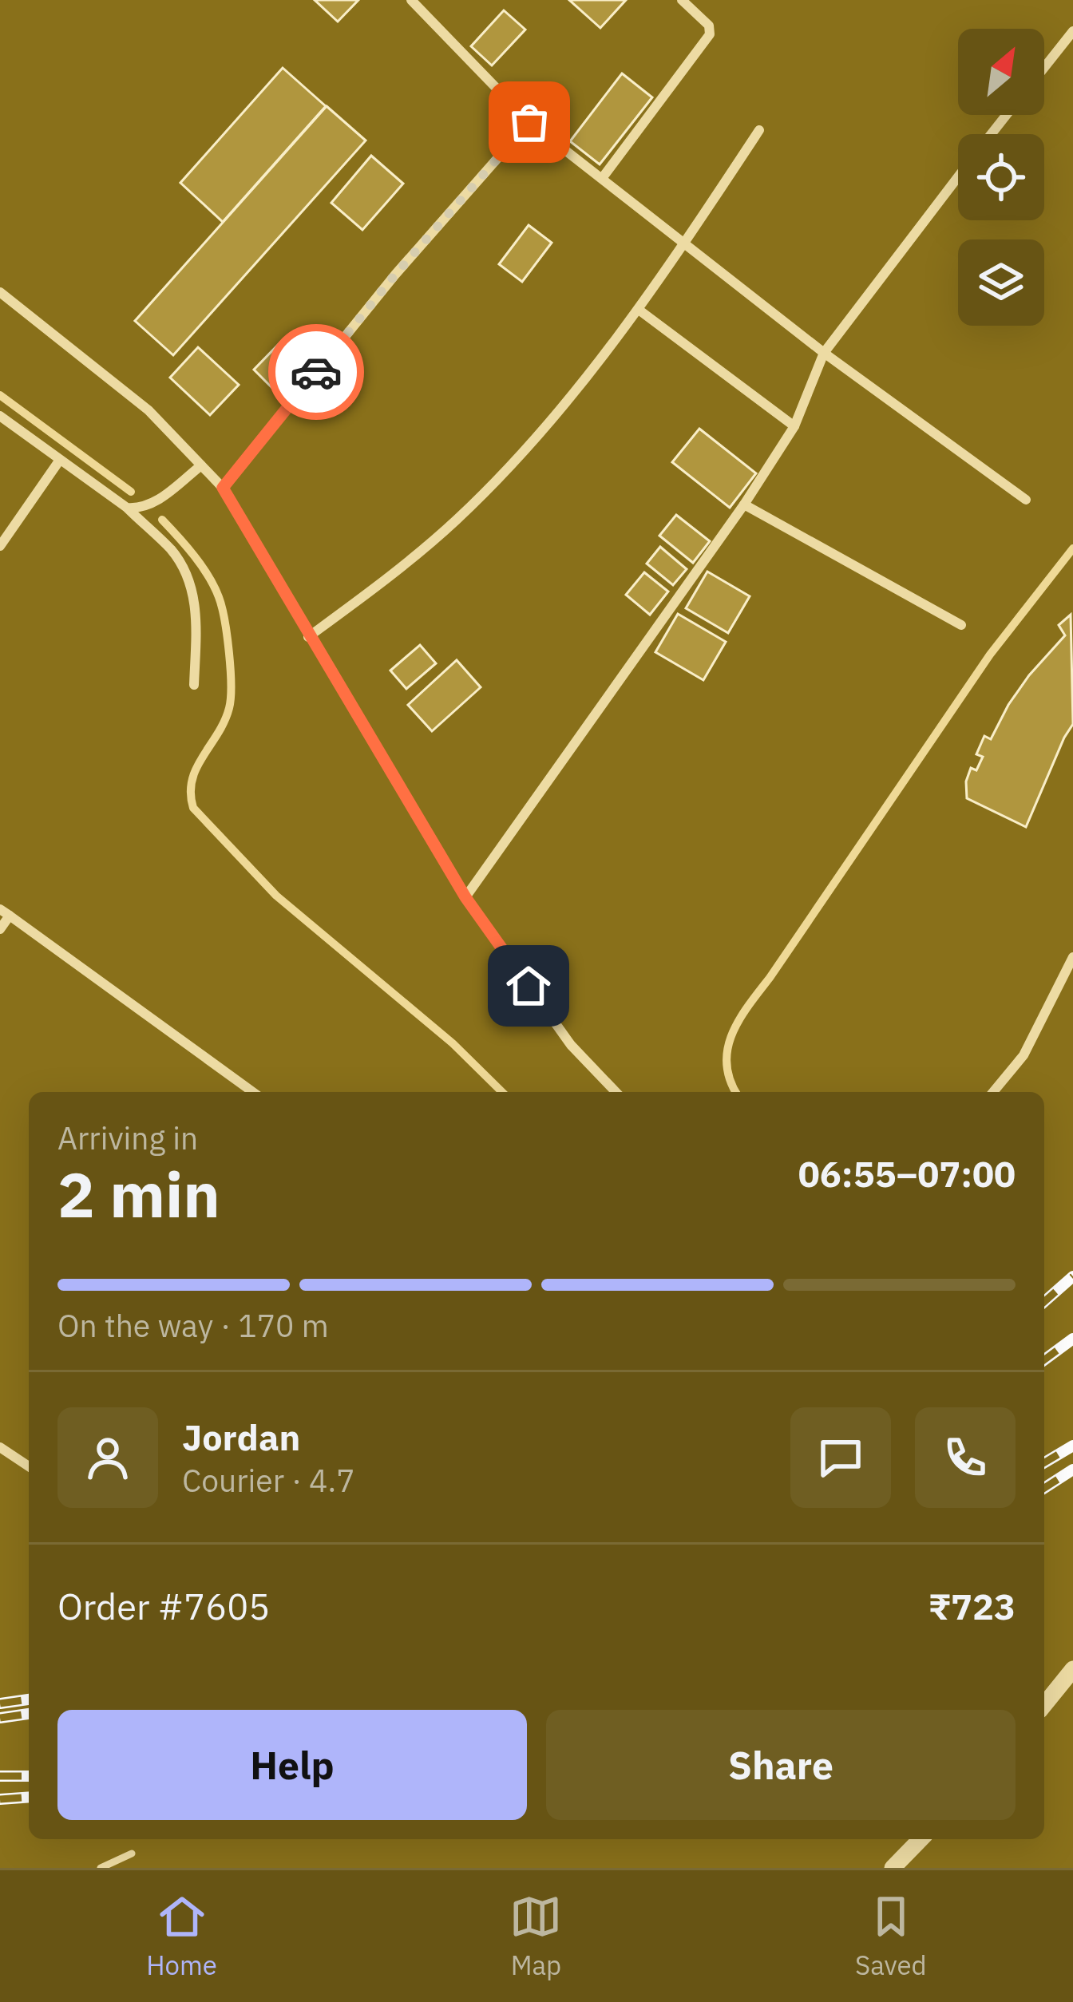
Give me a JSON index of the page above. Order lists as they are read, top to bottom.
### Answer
{
  "north": "top right",
  "page": {
    "heading": ["2 min", "Arriving in", "06:55–07:00"],
    "panel": [
      "Jordan",
      "Courier · 4.7",
      "Order #7605",
      "₹723"
    ],
    "bar": "On the way · 170 m",
    "buttons": ["Help", "Share"],
    "tabs": ["Home", "Map", "Saved"]
  }
}
